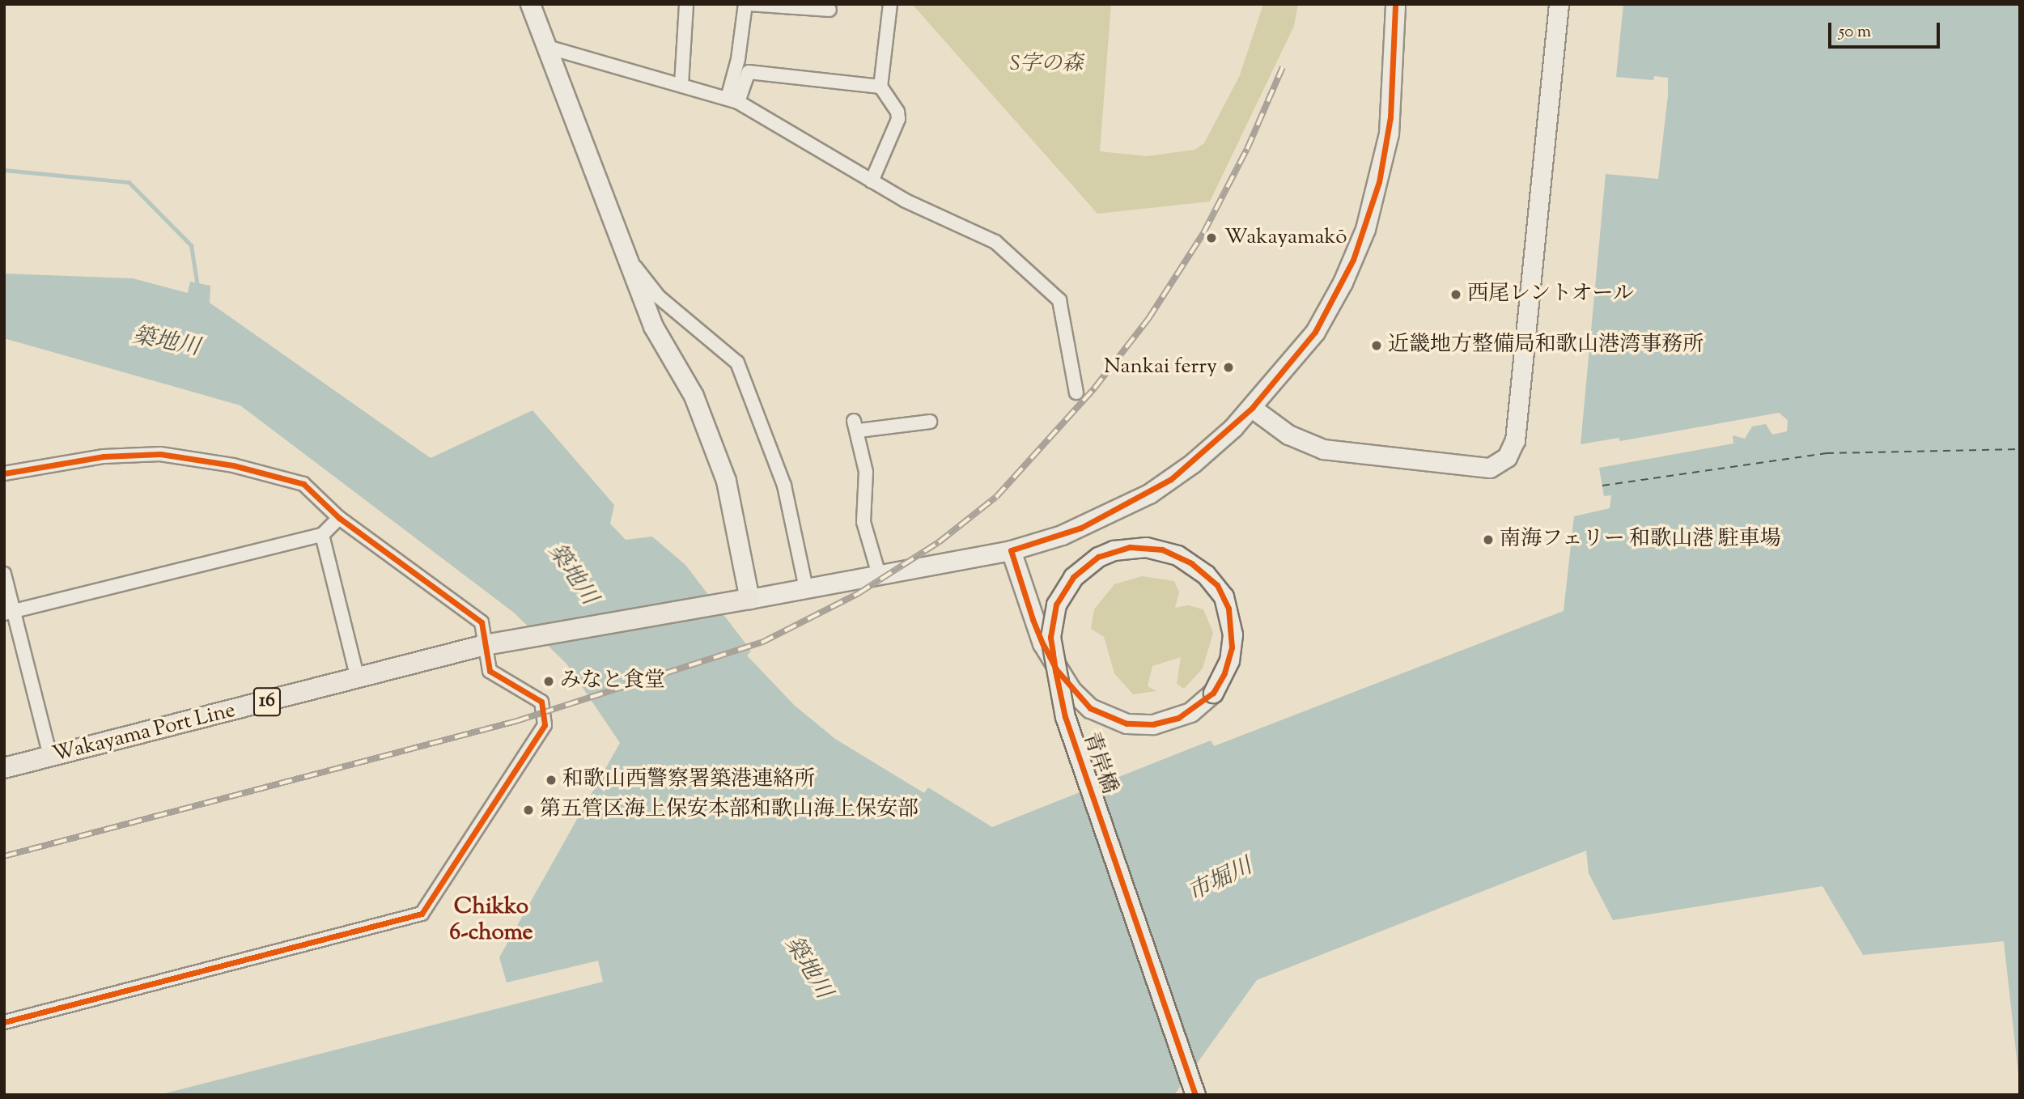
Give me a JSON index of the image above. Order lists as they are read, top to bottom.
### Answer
{
  "streets": {
    "main road": ["16", "Wakayama Port Line"],
    "street": ["青岸橋"]
  },
  "districts": ["Chikko 6-chome"],
  "water": ["築地川", "市堀川"],
  "parks": ["S字の森"],
  "places": [
    "Wakayamakō",
    "西尾レントオール",
    "近畿地方整備局和歌山港湾事務所",
    "Nankai ferry",
    "南海フェリー 和歌山港 駐車場",
    "みなと食堂",
    "和歌山西警察署築港連絡所",
    "第五管区海上保安本部和歌山海上保安部"
  ],
  "scale_bar": "50 m"
}
